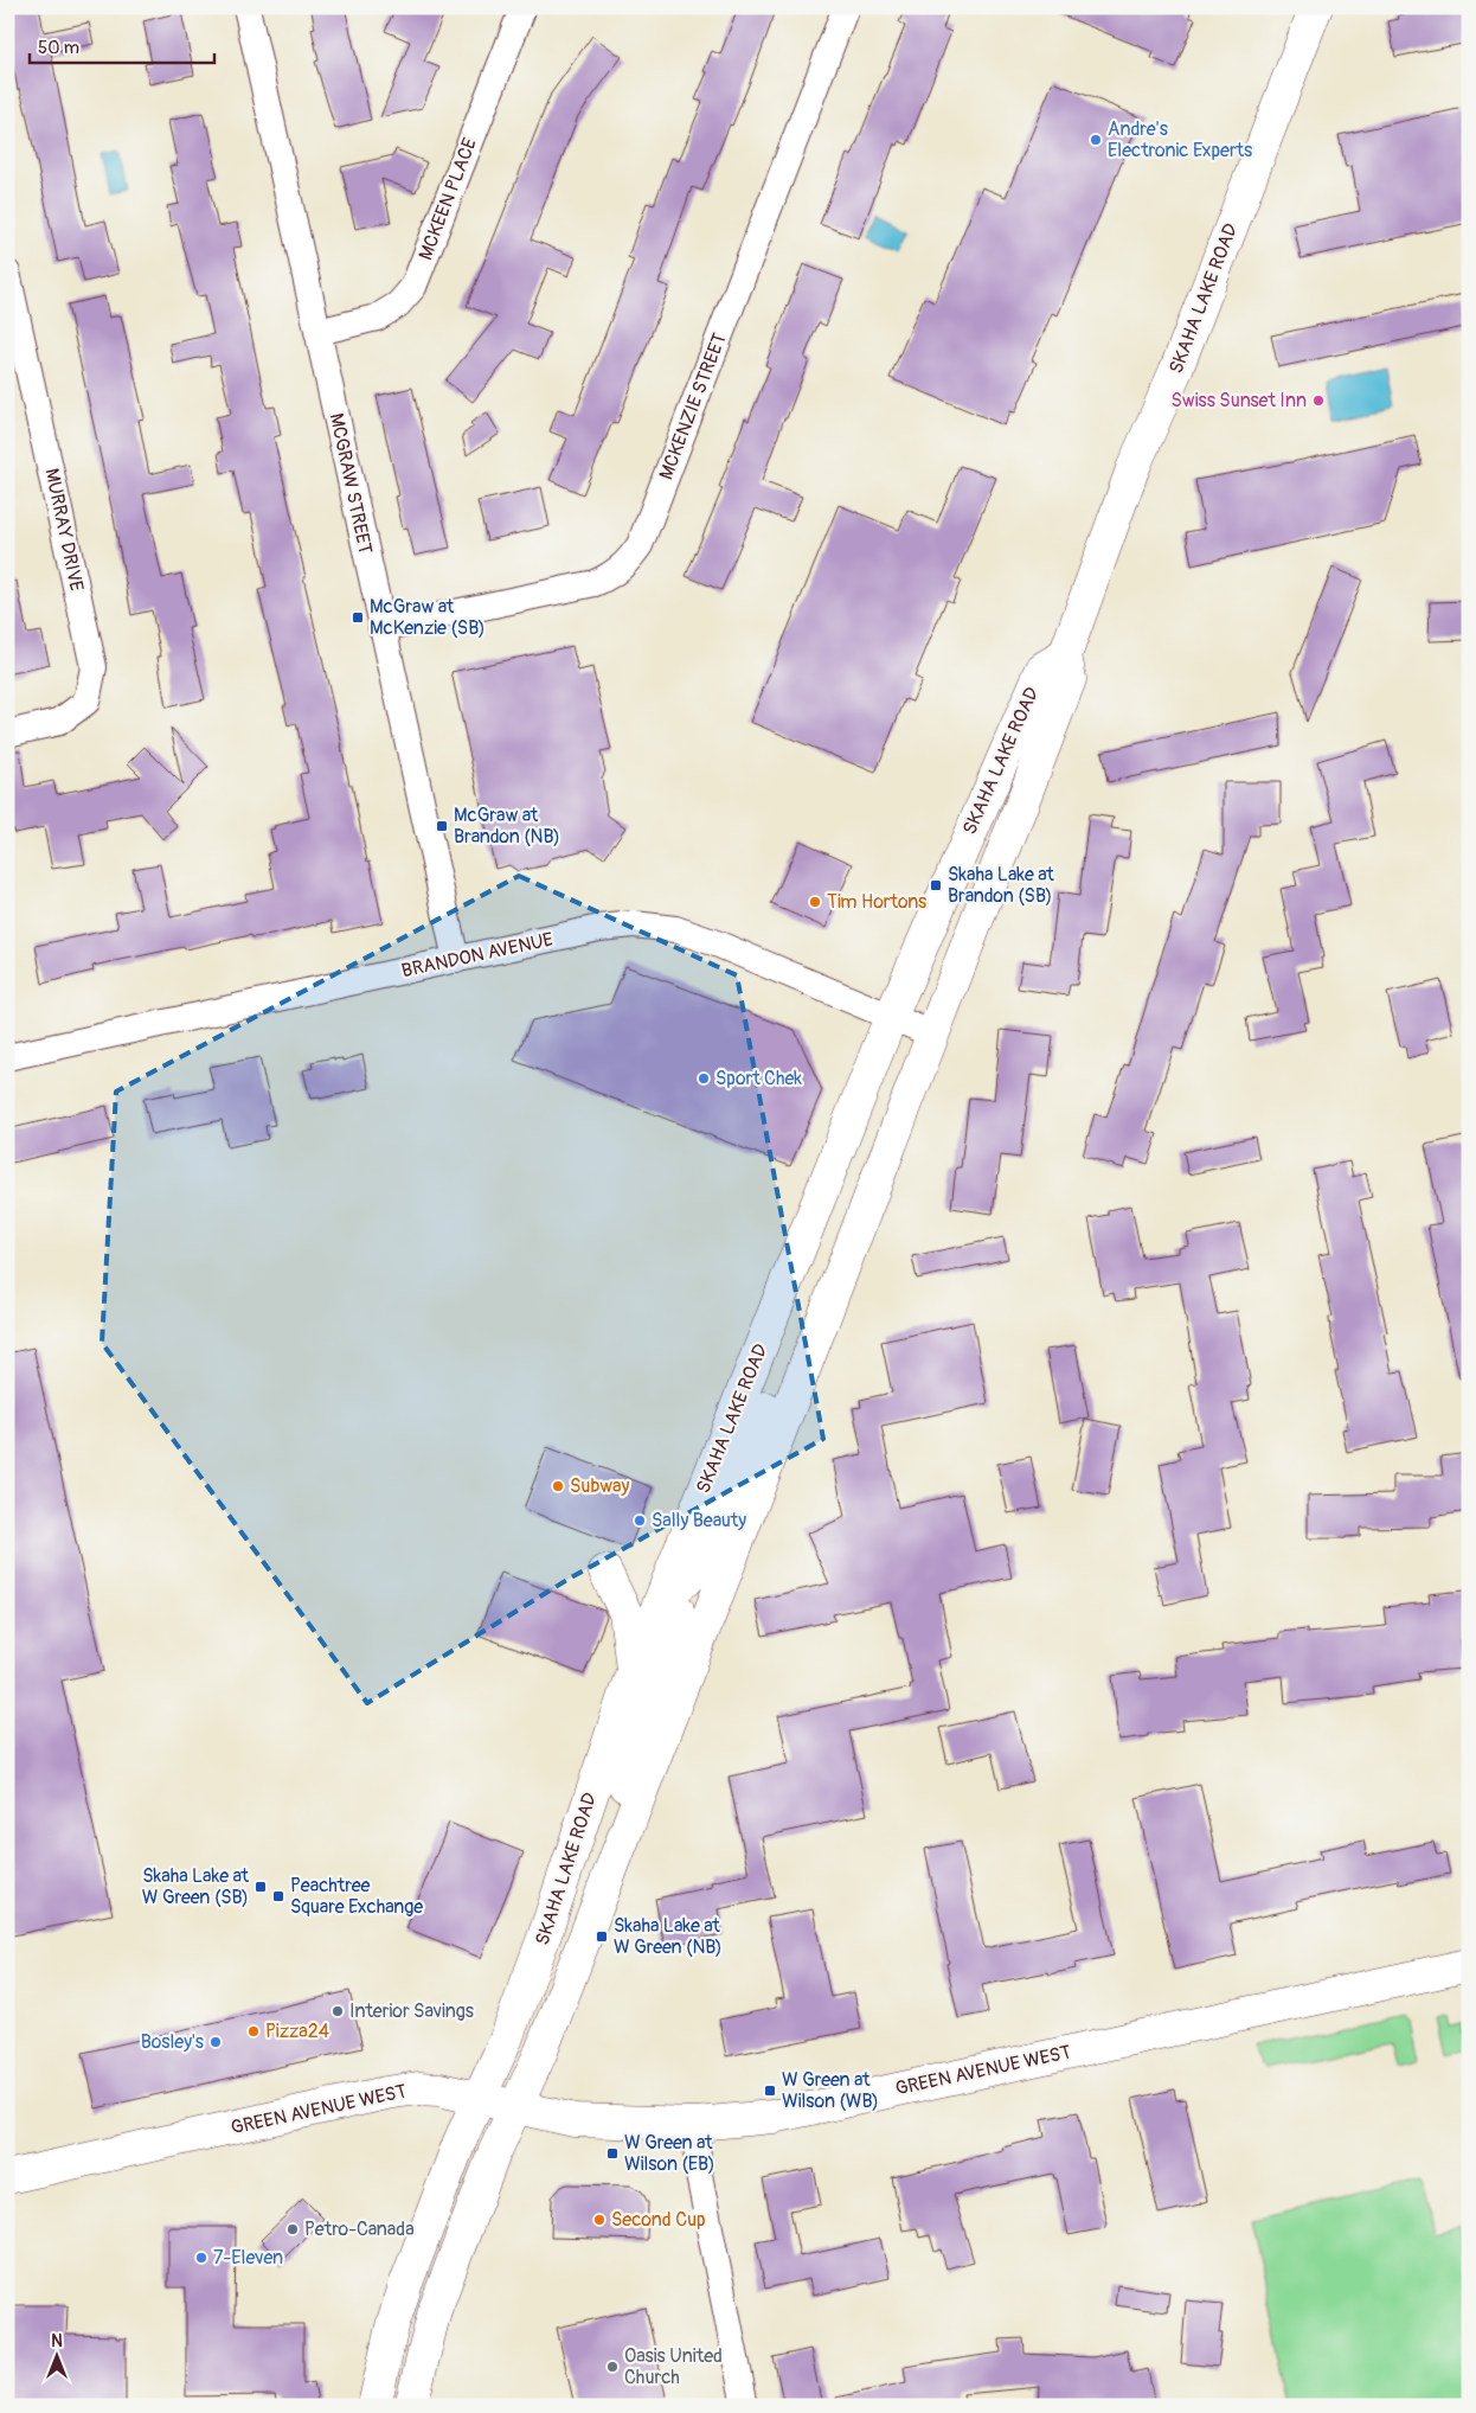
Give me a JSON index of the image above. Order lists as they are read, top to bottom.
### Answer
{
  "streets": {
    "main road": ["SKAHA LAKE ROAD", "GREEN AVENUE WEST"],
    "street": [
      "MCKEEN PLACE",
      "MCKENZIE STREET",
      "MCGRAW STREET",
      "MURRAY DRIVE",
      "BRANDON AVENUE"
    ]
  },
  "crossings": [
    ["MCKEEN PLACE", "MCGRAW STREET"],
    ["SKAHA LAKE ROAD", "BRANDON AVENUE"],
    ["SKAHA LAKE ROAD", "GREEN AVENUE WEST"],
    ["MCKENZIE STREET", "MCGRAW STREET"],
    ["MCGRAW STREET", "BRANDON AVENUE"]
  ],
  "places": {
    "other": [
      "Andre's Electronic Experts",
      "Swiss Sunset Inn",
      "Tim Hortons",
      "Sport Chek",
      "Subway",
      "Sally Beauty",
      "Interior Savings",
      "Pizza24",
      "Bosley's",
      "Second Cup",
      "Petro-Canada",
      "7-Eleven",
      "Oasis United Church"
    ],
    "transit": [
      "McGraw at McKenzie (SB)",
      "McGraw at Brandon (NB)",
      "Skaha Lake at Brandon (SB)",
      "Skaha Lake at W Green (SB)",
      "Peachtree Square Exchange",
      "Skaha Lake at W Green (NB)",
      "W Green at Wilson (WB)",
      "W Green at Wilson (EB)"
    ]
  },
  "scale_bar": "50 m",
  "north": "top"
}
